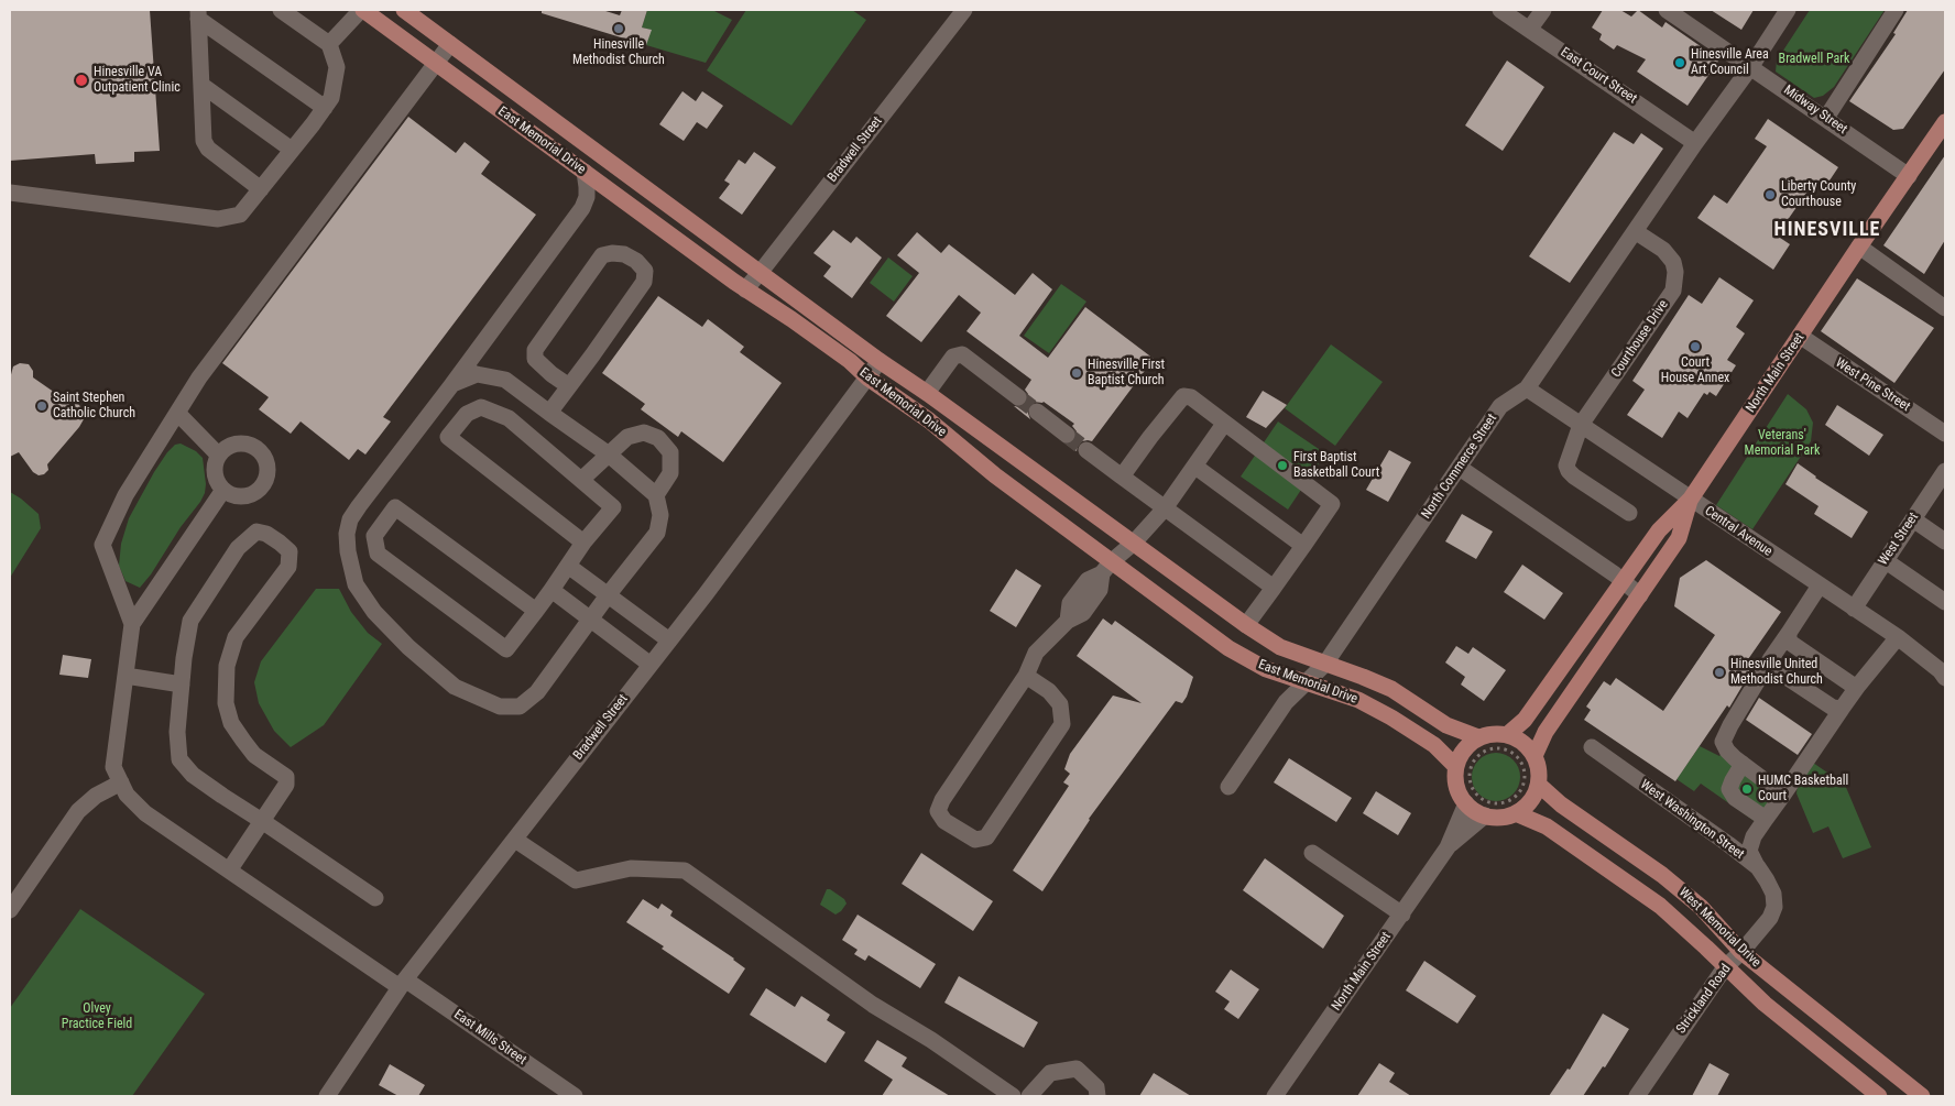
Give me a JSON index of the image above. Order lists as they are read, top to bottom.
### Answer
{
  "streets": {
    "main road": ["East Memorial Drive", "North Main Street", "West Memorial Drive"],
    "street": [
      "East Court Street",
      "Midway Street",
      "Bradwell Street",
      "Courthouse Drive",
      "West Pine Street",
      "North Commerce Street",
      "Central Avenue",
      "West Street",
      "West Washington Street",
      "Strickland Road",
      "East Mills Street"
    ]
  },
  "crossings": [
    ["East Court Street", "North Commerce Street"],
    ["Midway Street", "North Main Street"],
    ["Midway Street", "North Commerce Street"],
    ["East Memorial Drive", "Bradwell Street"],
    ["East Memorial Drive", "North Commerce Street"],
    ["Bradwell Street", "East Mills Street"],
    ["Courthouse Drive", "North Commerce Street"],
    ["Courthouse Drive", "Central Avenue"],
    ["North Main Street", "West Pine Street"],
    ["North Main Street", "Central Avenue"],
    ["North Commerce Street", "Central Avenue"],
    ["Central Avenue", "West Street"],
    ["West Washington Street", "Strickland Road"],
    ["West Memorial Drive", "Strickland Road"]
  ],
  "districts": ["HINESVILLE"],
  "parks": ["Bradwell Park", "Veterans' Memorial Park", "Olvey Practice Field"],
  "places": [
    "Hinesville Methodist Church",
    "Hinesville Area Art Council",
    "Hinesville VA Outpatient Clinic",
    "Liberty County Courthouse",
    "Court House Annex",
    "Hinesville First Baptist Church",
    "Saint Stephen Catholic Church",
    "First Baptist Basketball Court",
    "Hinesville United Methodist Church",
    "HUMC Basketball Court"
  ]
}
